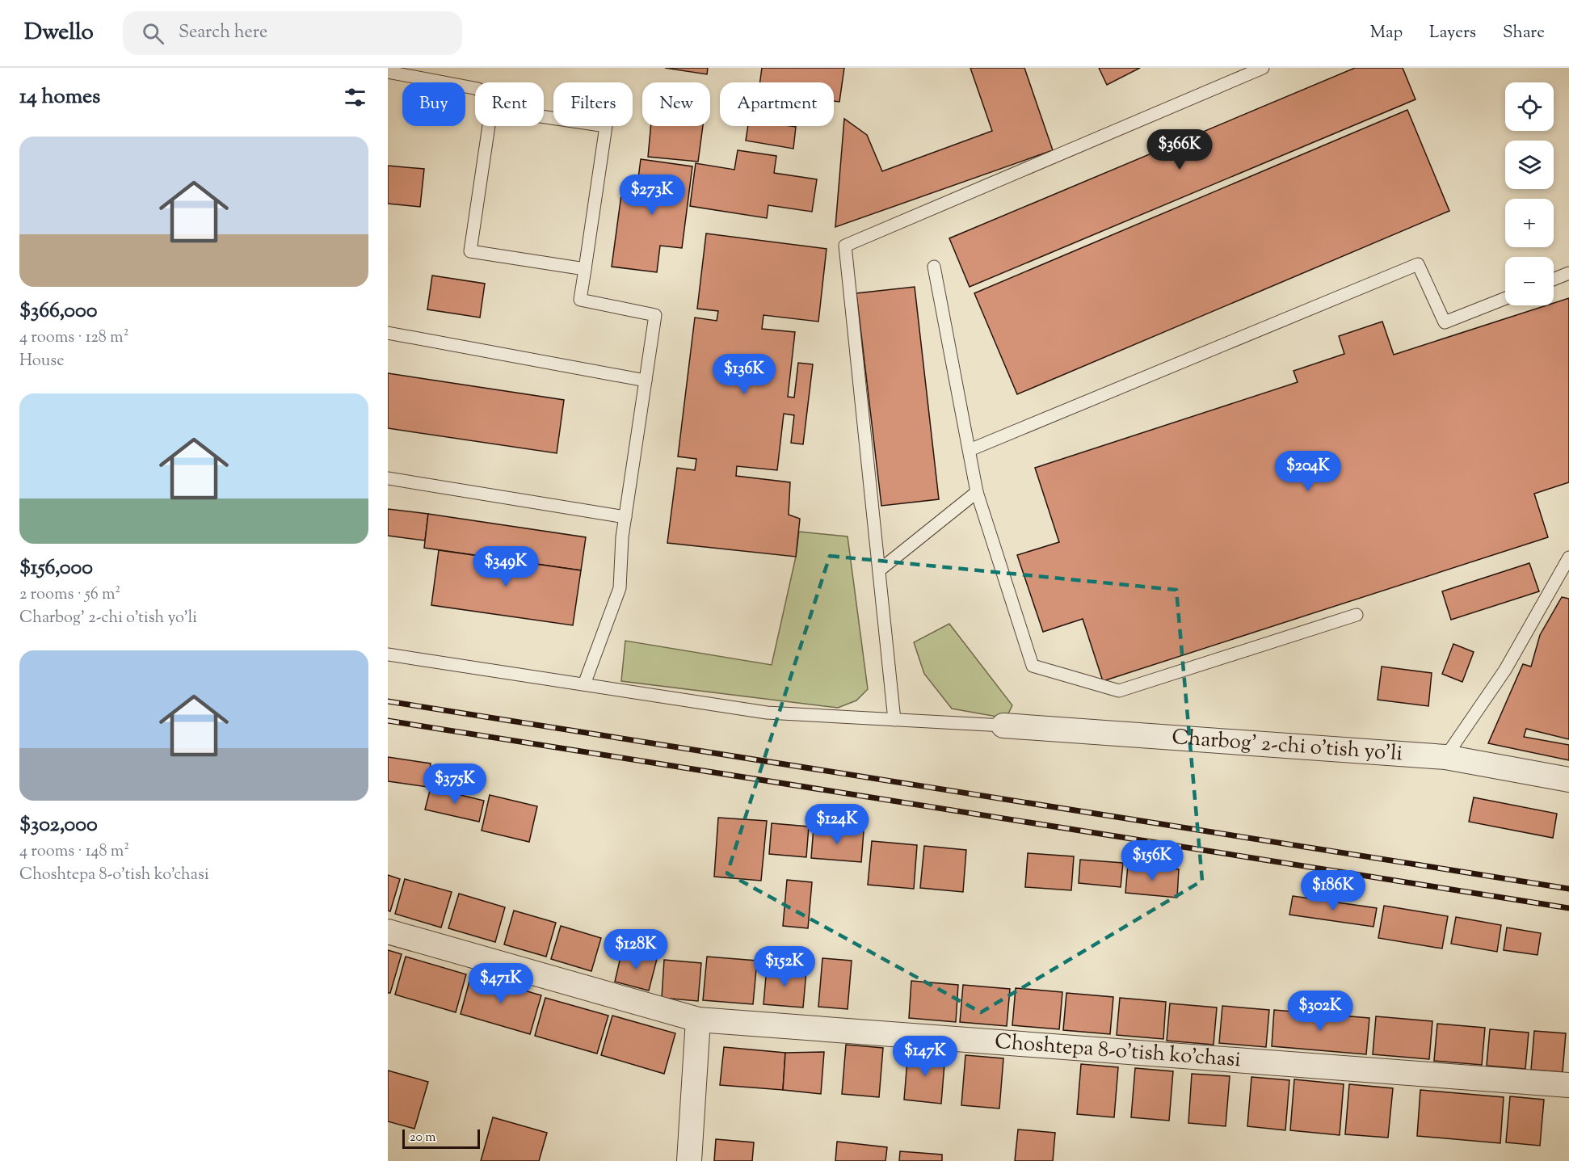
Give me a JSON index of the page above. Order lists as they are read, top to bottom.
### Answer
{
  "streets": {
    "street": ["Charbog' 2-chi o'tish yo'li", "Choshtepa 8-o'tish ko'chasi"]
  },
  "scale_bar": "20 m",
  "page": {
    "header": "Dwello",
    "search": "Search here",
    "nav": ["Map", "Layers", "Share"],
    "heading": "14 homes",
    "map_buttons": ["+", "−"],
    "chip": [
      "Buy",
      "Rent",
      "Filters",
      "New",
      "Apartment"
    ],
    "list": [
      {
        "name": "$366,000",
        "note": "4 rooms · 128 m² · House"
      },
      {
        "name": "$156,000",
        "note": "2 rooms · 56 m² · Charbog' 2-chi o'tish yo'li"
      },
      {
        "name": "$302,000",
        "note": "4 rooms · 148 m² · Choshtepa 8-o'tish ko'chasi"
      }
    ],
    "price": [
      "$366K",
      "$273K",
      "$136K",
      "$204K",
      "$349K",
      "$375K",
      "$124K",
      "$156K",
      "$186K",
      "$128K",
      "$152K",
      "$471K",
      "$302K",
      "$147K"
    ],
    "scale": "20 m"
  }
}
